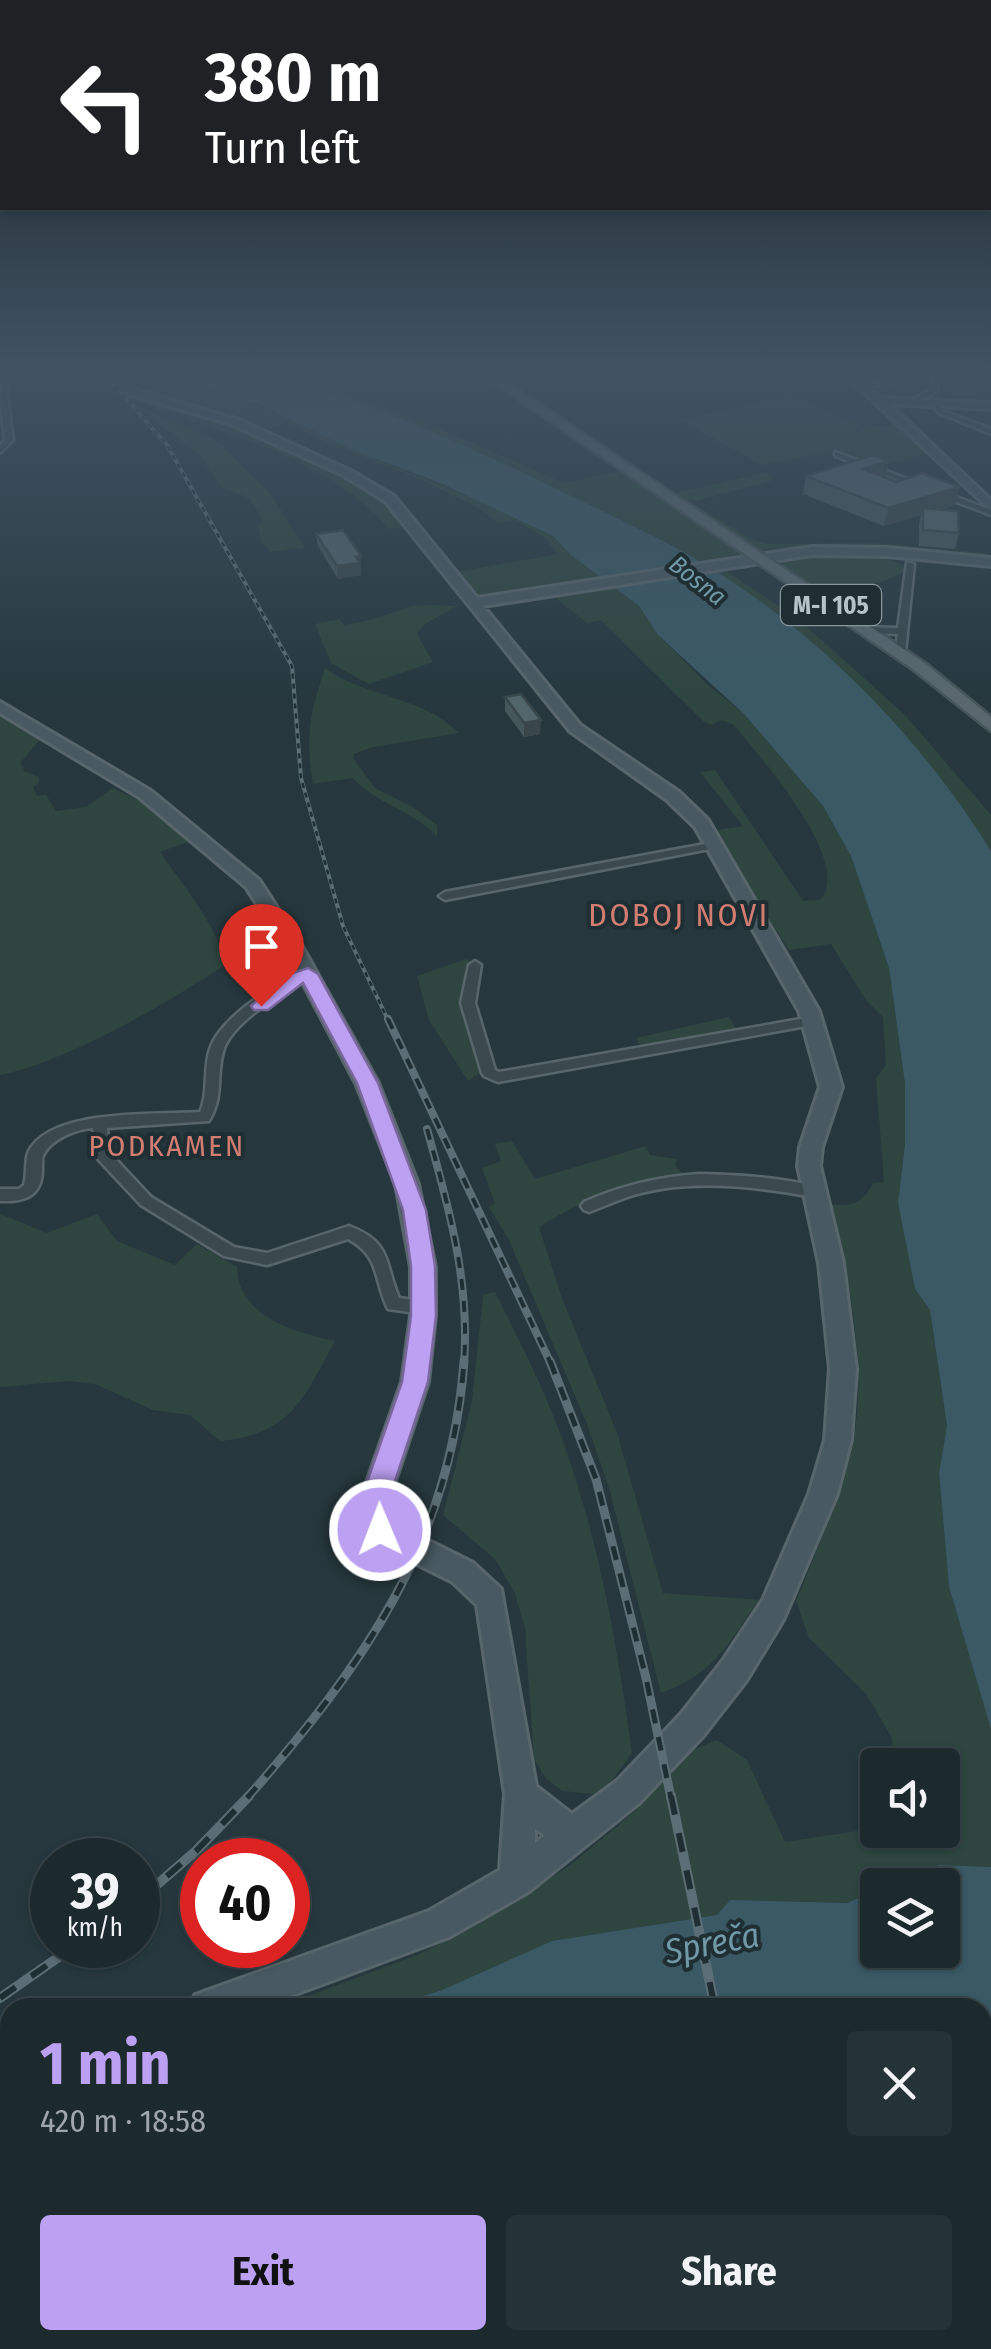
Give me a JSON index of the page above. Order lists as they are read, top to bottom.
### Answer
{
  "streets": {
    "main road": ["M-I 105"]
  },
  "districts": ["DOBOJ NOVI", "PODKAMEN"],
  "water": ["Bosna", "Spreča"],
  "page": {
    "turn": ["380 m", "Turn left"],
    "speed": "39 km/h",
    "limit": "40",
    "heading": ["1 min", "420 m · 18:58"],
    "buttons": ["Exit", "Share"]
  }
}
